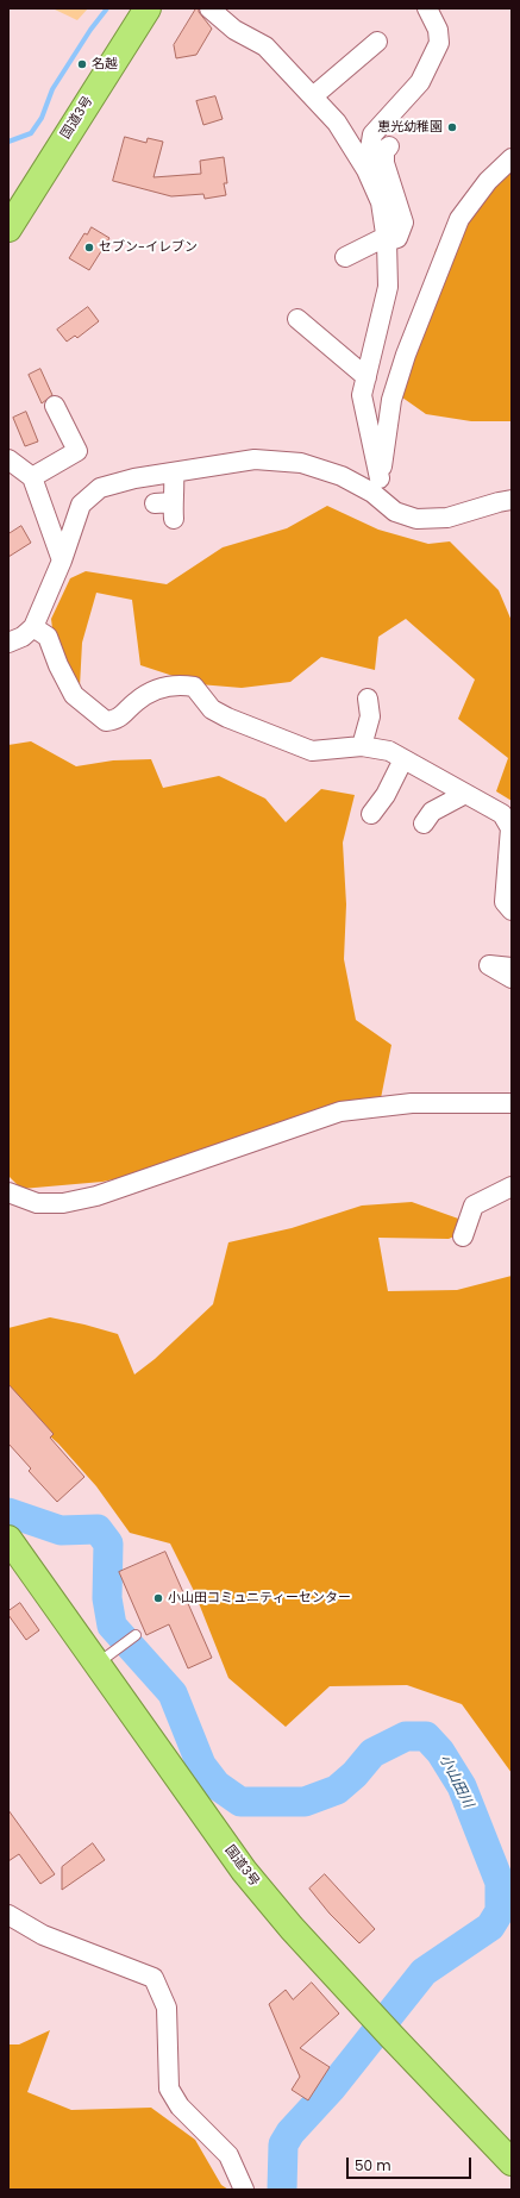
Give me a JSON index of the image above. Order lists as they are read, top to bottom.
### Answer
{
  "streets": {
    "highway": ["国道3号"]
  },
  "water": ["小山田川"],
  "places": [
    "名越",
    "恵光幼稚園",
    "セブン-イレブン",
    "小山田コミュニティーセンター"
  ],
  "scale_bar": "50 m"
}
